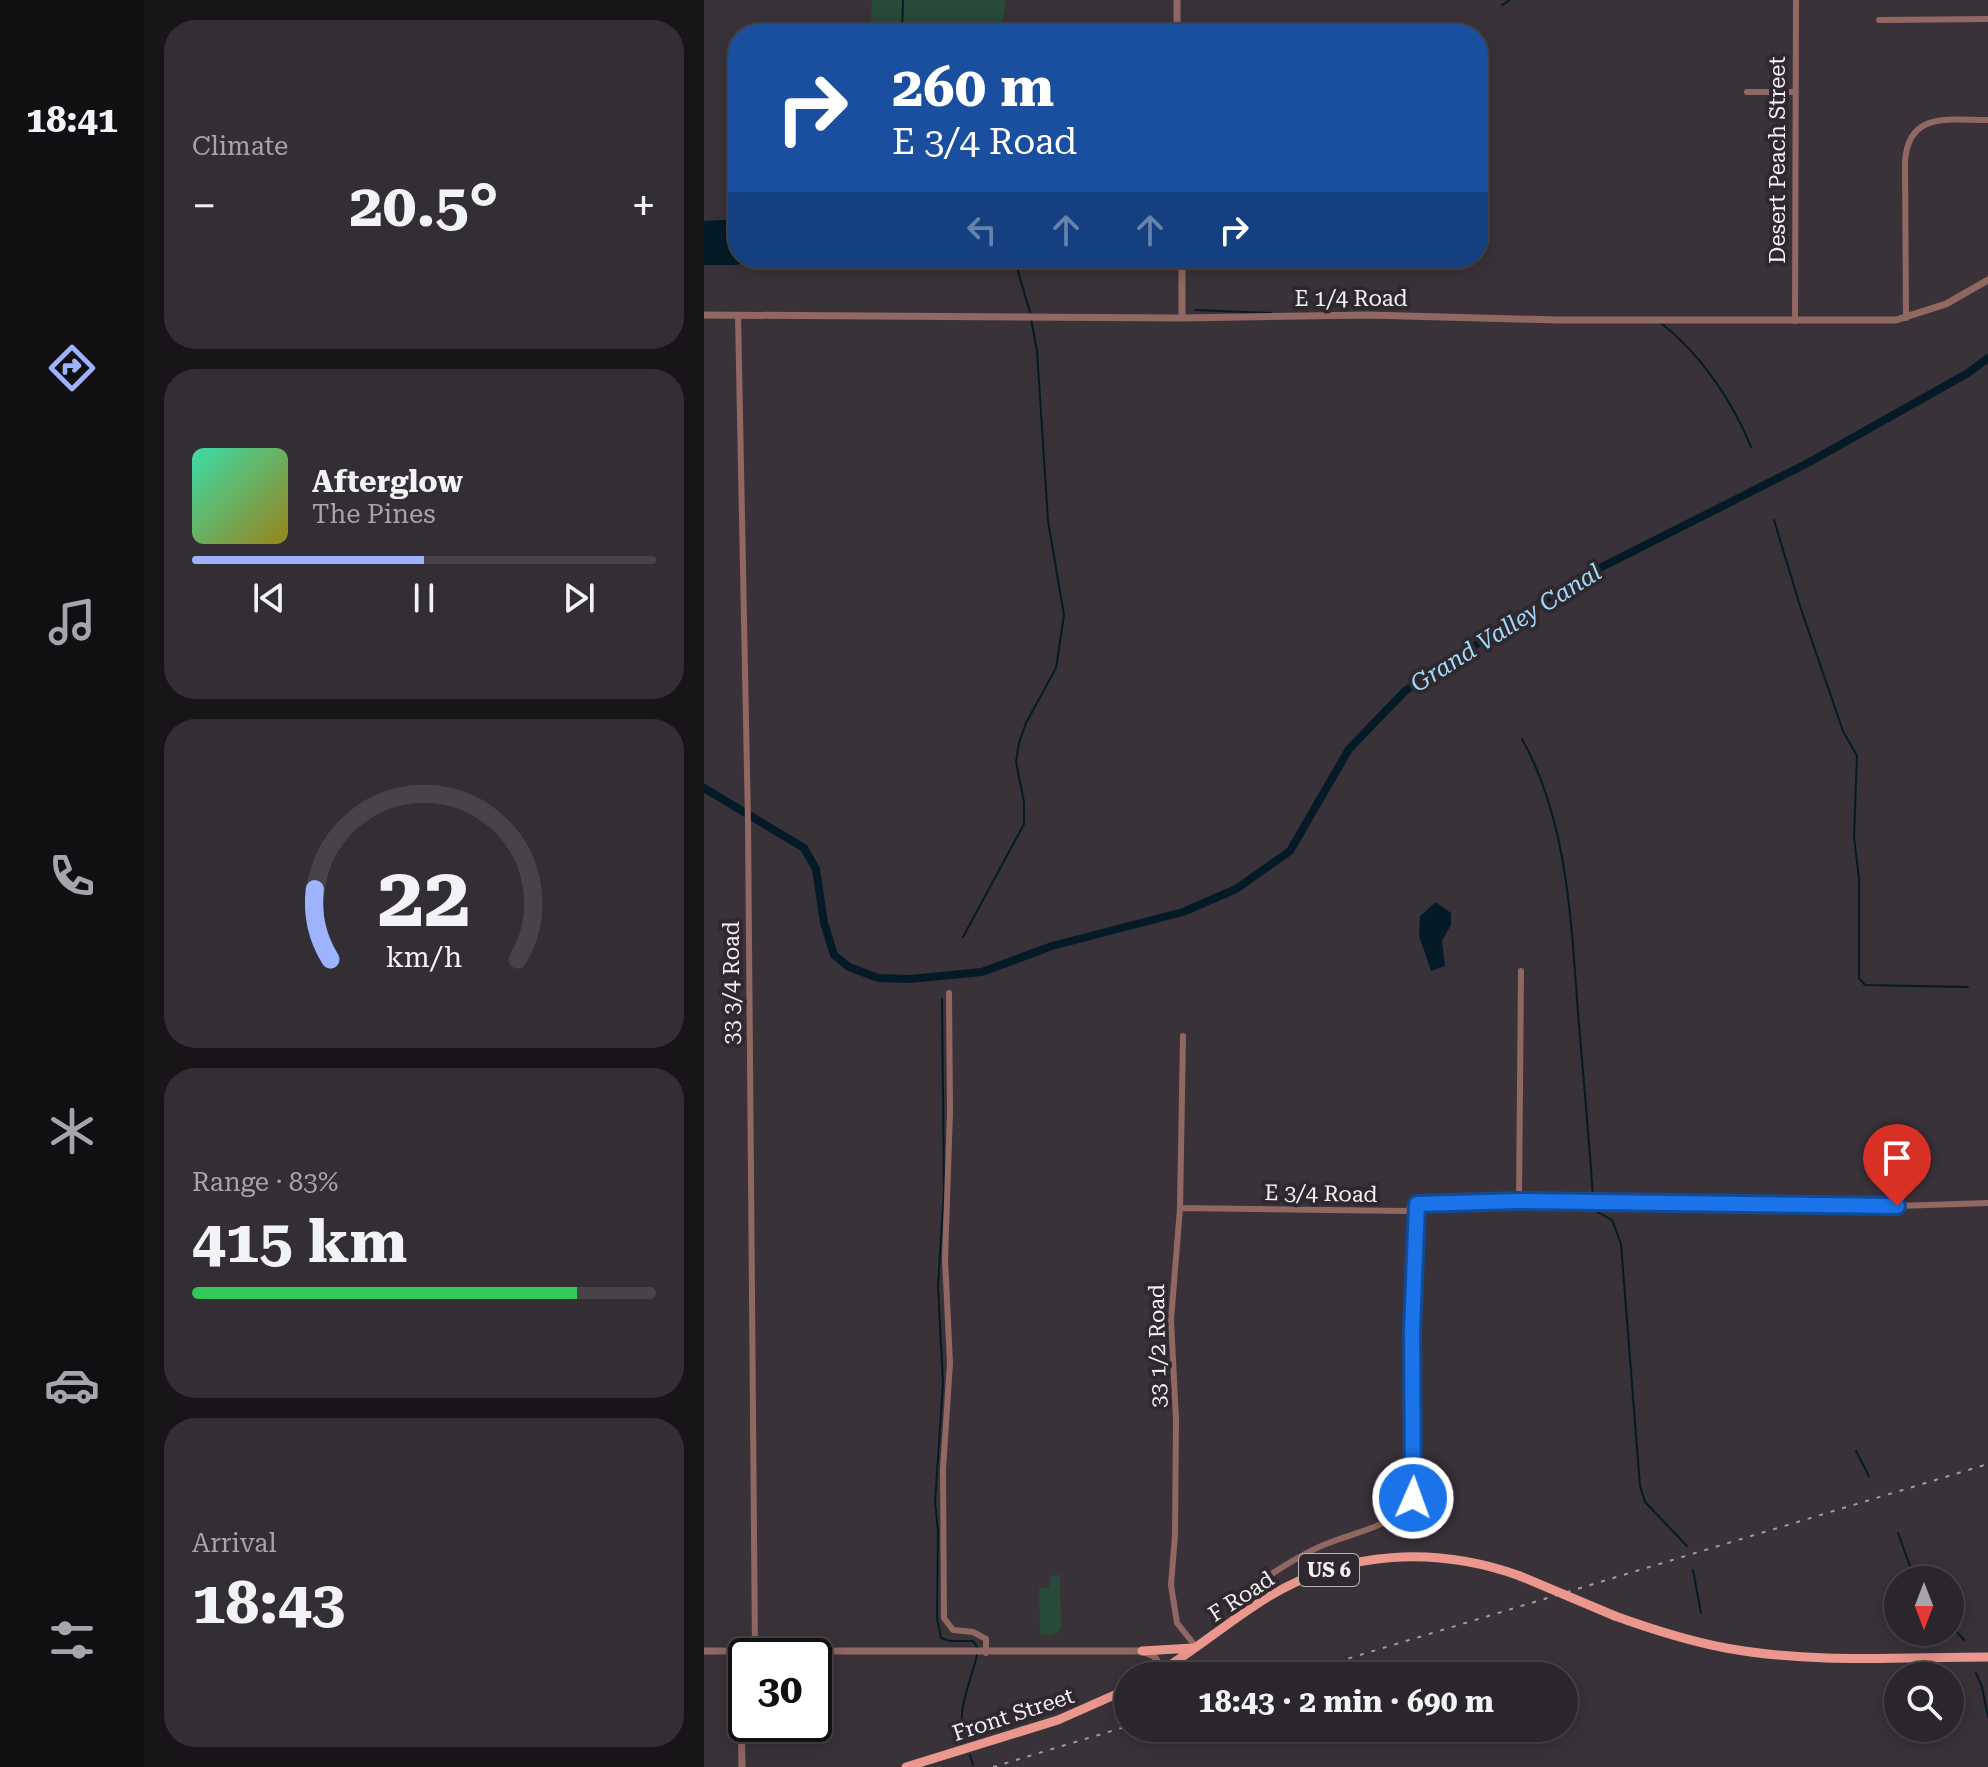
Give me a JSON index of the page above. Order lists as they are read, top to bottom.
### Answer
{
  "streets": {
    "main road": ["US 6", "F Road", "Front Street"],
    "street": [
      "Desert Peach Street",
      "E 1/4 Road",
      "33 3/4 Road",
      "E 3/4 Road",
      "33 1/2 Road"
    ]
  },
  "crossings": [
    ["Desert Peach Street", "E 1/4 Road"],
    ["E 1/4 Road", "33 3/4 Road"],
    ["E 3/4 Road", "33 1/2 Road"],
    ["33 1/2 Road", "F Road"]
  ],
  "water": ["Grand Valley Canal"],
  "north": "bottom",
  "page": {
    "tabs": "18:41",
    "tile": [
      "Climate",
      ["Range · 83%", "415 km"],
      ["Arrival", "18:43"]
    ],
    "turn": ["260 m", "E 3/4 Road"],
    "heat": ["−", "20.5°", "+"],
    "song": ["Afterglow", "The Pines"],
    "limit": "30",
    "trip": "18:43 · 2 min · 690 m",
    "gauge": ["22", "km/h"]
  }
}
